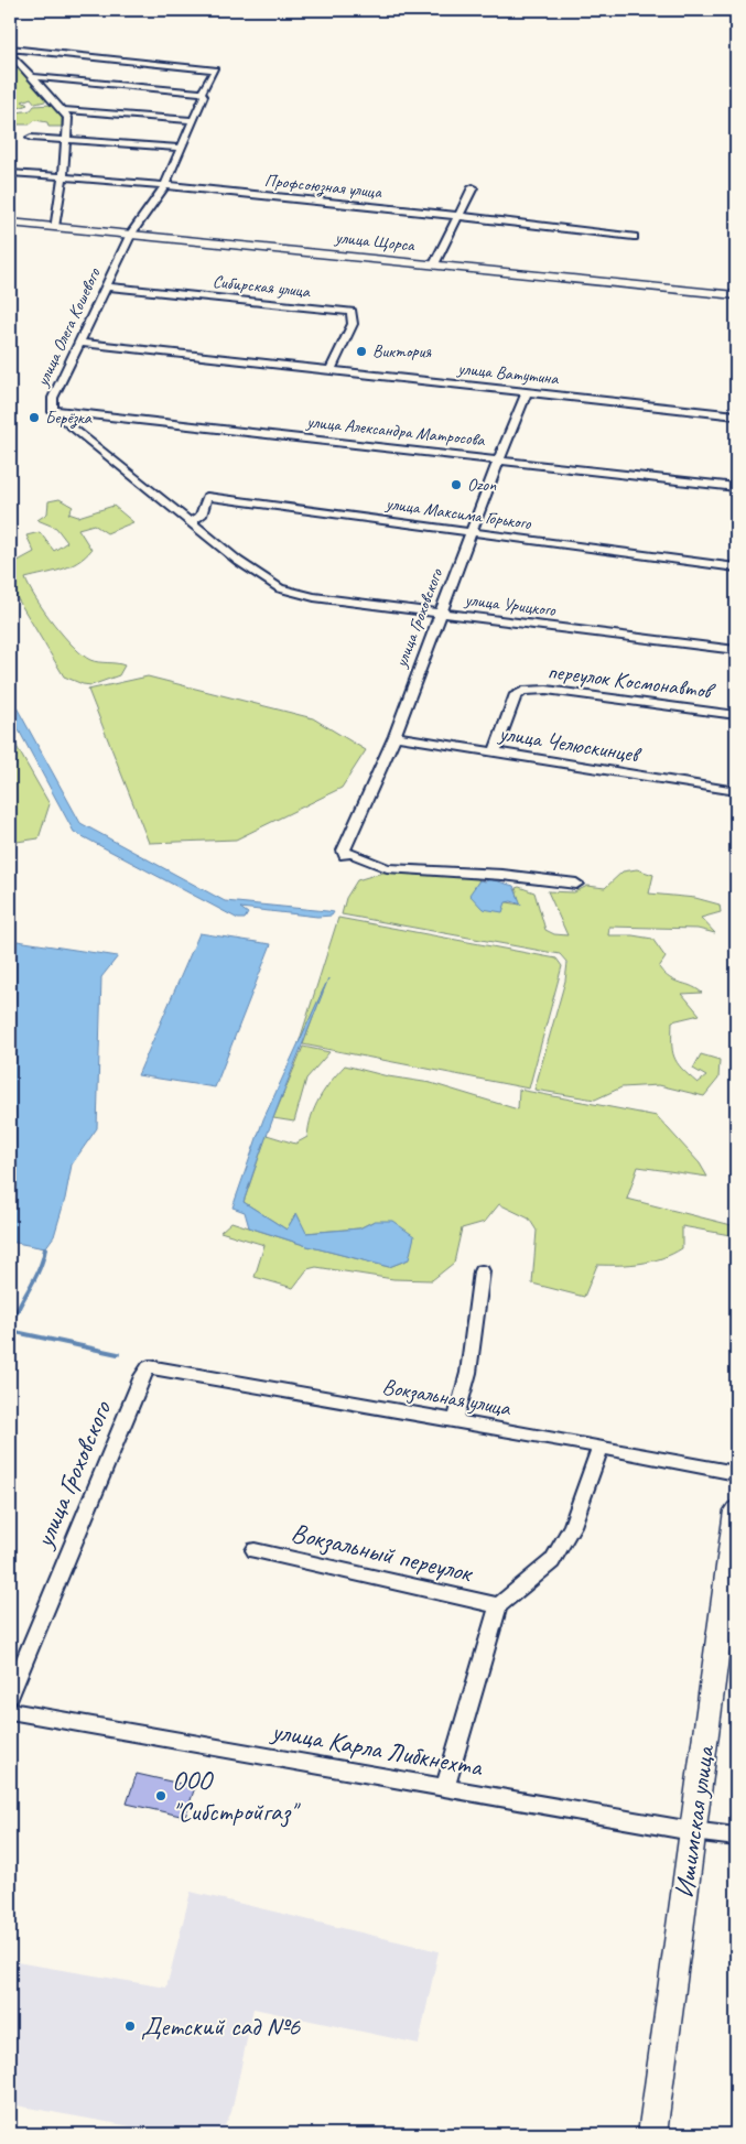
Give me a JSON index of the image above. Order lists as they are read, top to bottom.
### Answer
{
  "streets": {
    "main road": ["улица Щорса", "Ишимская улица"],
    "street": [
      "Профсоюзная улица",
      "Сибирская улица",
      "улица Олега Кошевого",
      "улица Ватутина",
      "улица Александра Матросова",
      "улица Максима Горького",
      "улица Урицкого",
      "улица Гроховского",
      "переулок Космонавтов",
      "улица Челюскинцев",
      "Вокзальная улица",
      "Вокзальный переулок",
      "улица Карла Либкнехта"
    ]
  },
  "crossings": [
    ["Профсоюзная улица", "улица Олега Кошевого"],
    ["улица Щорса", "улица Олега Кошевого"],
    ["Сибирская улица", "улица Олега Кошевого"],
    ["Сибирская улица", "улица Ватутина"],
    ["улица Олега Кошевого", "улица Ватутина"],
    ["улица Олега Кошевого", "улица Александра Матросова"],
    ["улица Олега Кошевого", "улица Максима Горького"],
    ["улица Олега Кошевого", "улица Урицкого"],
    ["улица Ватутина", "улица Гроховского"],
    ["улица Александра Матросова", "улица Гроховского"],
    ["улица Максима Горького", "улица Гроховского"],
    ["улица Урицкого", "улица Гроховского"],
    ["улица Гроховского", "улица Челюскинцев"],
    ["улица Гроховского", "Вокзальная улица"],
    ["переулок Космонавтов", "улица Челюскинцев"],
    ["улица Карла Либкнехта", "Ишимская улица"]
  ],
  "places": [
    "Виктория",
    "Берёзка",
    "Ozon",
    "ООО \"Сибстройгаз\"",
    "Детский сад №6"
  ]
}
